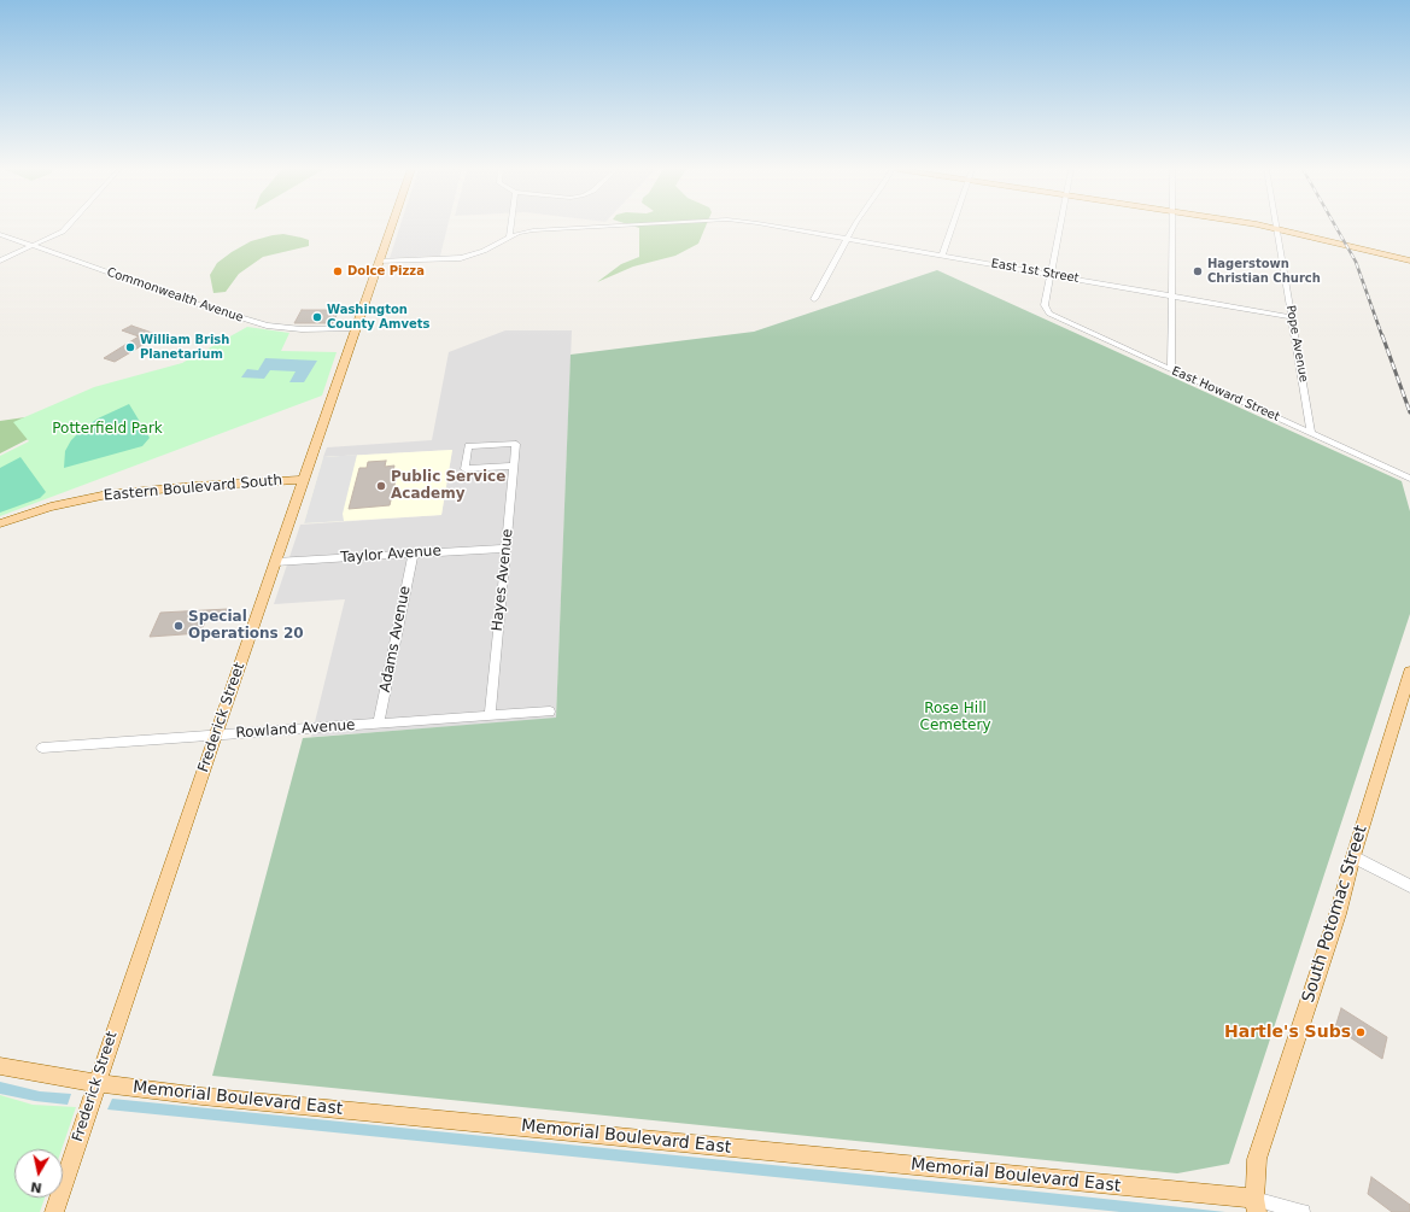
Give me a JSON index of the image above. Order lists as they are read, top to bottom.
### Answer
{
  "streets": {
    "main road": [
      "Eastern Boulevard South",
      "Frederick Street",
      "South Potomac Street",
      "Memorial Boulevard East"
    ],
    "street": [
      "East 1st Street",
      "Commonwealth Avenue",
      "Pope Avenue",
      "East Howard Street",
      "Taylor Avenue",
      "Hayes Avenue",
      "Adams Avenue",
      "Rowland Avenue"
    ]
  },
  "crossings": [
    ["East 1st Street", "Pope Avenue"],
    ["East 1st Street", "East Howard Street"],
    ["East 1st Street", "Frederick Street"],
    ["Commonwealth Avenue", "Frederick Street"],
    ["Pope Avenue", "East Howard Street"],
    ["Eastern Boulevard South", "Frederick Street"],
    ["Taylor Avenue", "Hayes Avenue"],
    ["Taylor Avenue", "Adams Avenue"],
    ["Taylor Avenue", "Frederick Street"],
    ["Hayes Avenue", "Rowland Avenue"],
    ["Adams Avenue", "Rowland Avenue"],
    ["Frederick Street", "Rowland Avenue"],
    ["Frederick Street", "Memorial Boulevard East"],
    ["South Potomac Street", "Memorial Boulevard East"]
  ],
  "parks": ["Potterfield Park", "Rose Hill Cemetery"],
  "places": [
    "Dolce Pizza",
    "Hagerstown Christian Church",
    "Washington County Amvets",
    "William Brish Planetarium",
    "Public Service Academy",
    "Special Operations 20",
    "Hartle's Subs"
  ],
  "north": "bottom"
}
